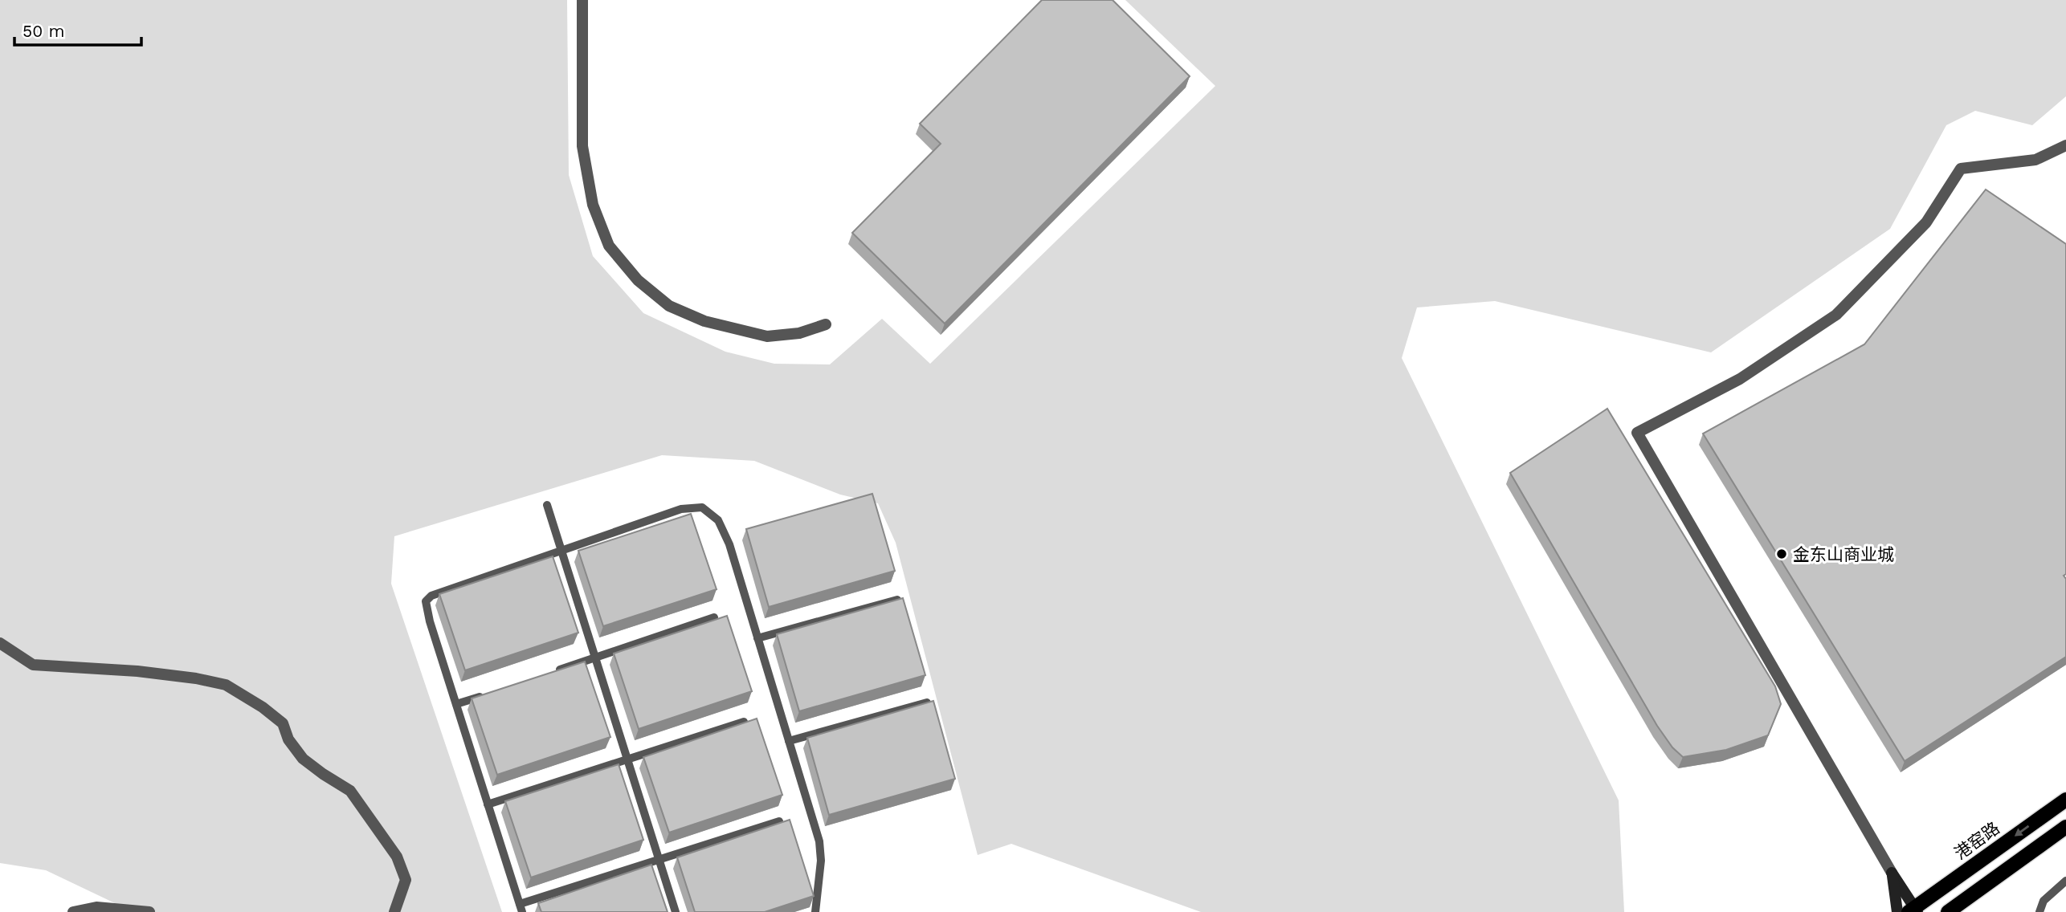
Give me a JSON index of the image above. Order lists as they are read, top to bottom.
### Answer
{
  "streets": {
    "main road": ["港窑路"]
  },
  "places": ["金东山商业城"],
  "scale_bar": "50 m"
}
